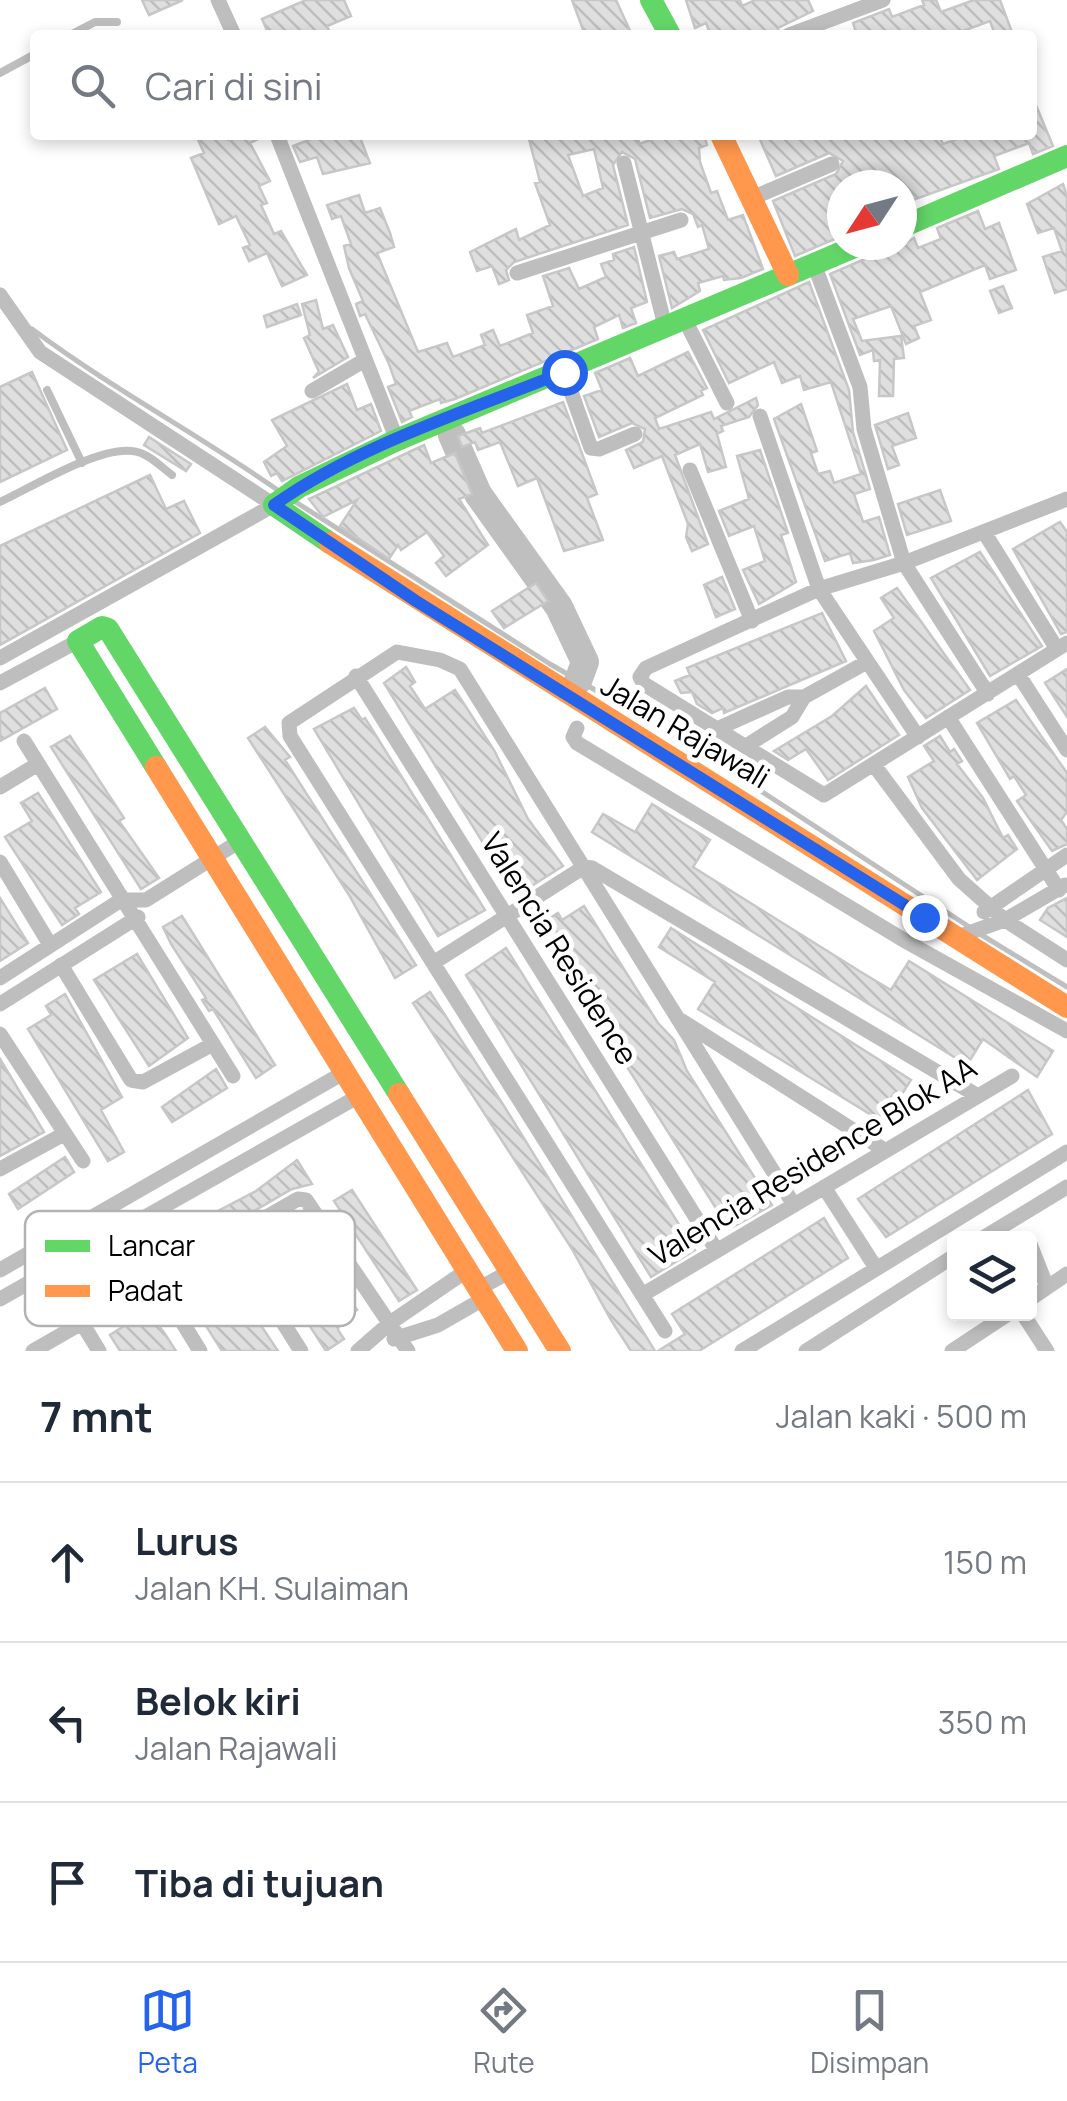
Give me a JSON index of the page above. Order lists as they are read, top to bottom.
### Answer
{
  "streets": {
    "street": ["Jalan Rajawali", "Valencia Residence", "Valencia Residence Blok AA"]
  },
  "crossings": [
    ["Valencia Residence", "Valencia Residence Blok AA"]
  ],
  "legend": ["Lancar", "Padat"],
  "north": "bottom left",
  "page": {
    "search": "Cari di sini",
    "heading": ["7 mnt", "Jalan kaki · 500 m"],
    "list": [
      ["Lurus", "Jalan KH. Sulaiman", "150 m"],
      ["Belok kiri", "Jalan Rajawali", "350 m"],
      "Tiba di tujuan"
    ],
    "nav": ["Peta", "Rute", "Disimpan"]
  }
}
